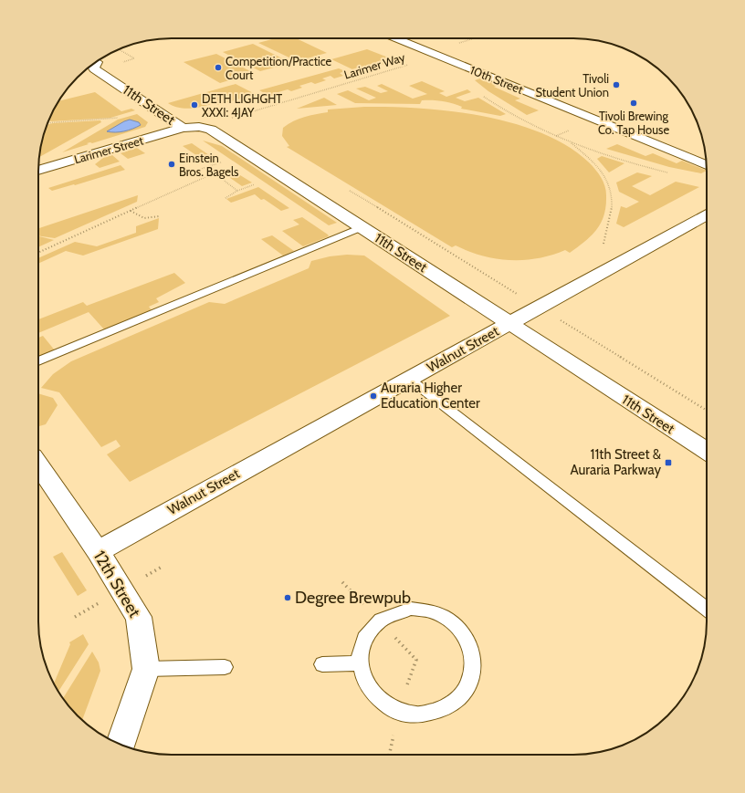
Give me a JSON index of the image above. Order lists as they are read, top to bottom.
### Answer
{
  "streets": {
    "street": [
      "10th Street",
      "11th Street",
      "Larimer Street",
      "Walnut Street",
      "12th Street"
    ],
    "path": ["Larimer Way"]
  },
  "crossings": [
    ["Larimer Way", "10th Street"],
    ["11th Street", "Larimer Street"],
    ["11th Street", "Walnut Street"],
    ["Walnut Street", "12th Street"]
  ],
  "places": {
    "other": [
      "Competition/Practice Court",
      "Tivoli Student Union",
      "Tivoli Brewing Co. Tap House",
      "DETH LIGHGHT XXXI: 4JAY",
      "Einstein Bros. Bagels",
      "Auraria Higher Education Center",
      "Degree Brewpub"
    ],
    "transit": ["11th Street & Auraria Parkway"]
  }
}
